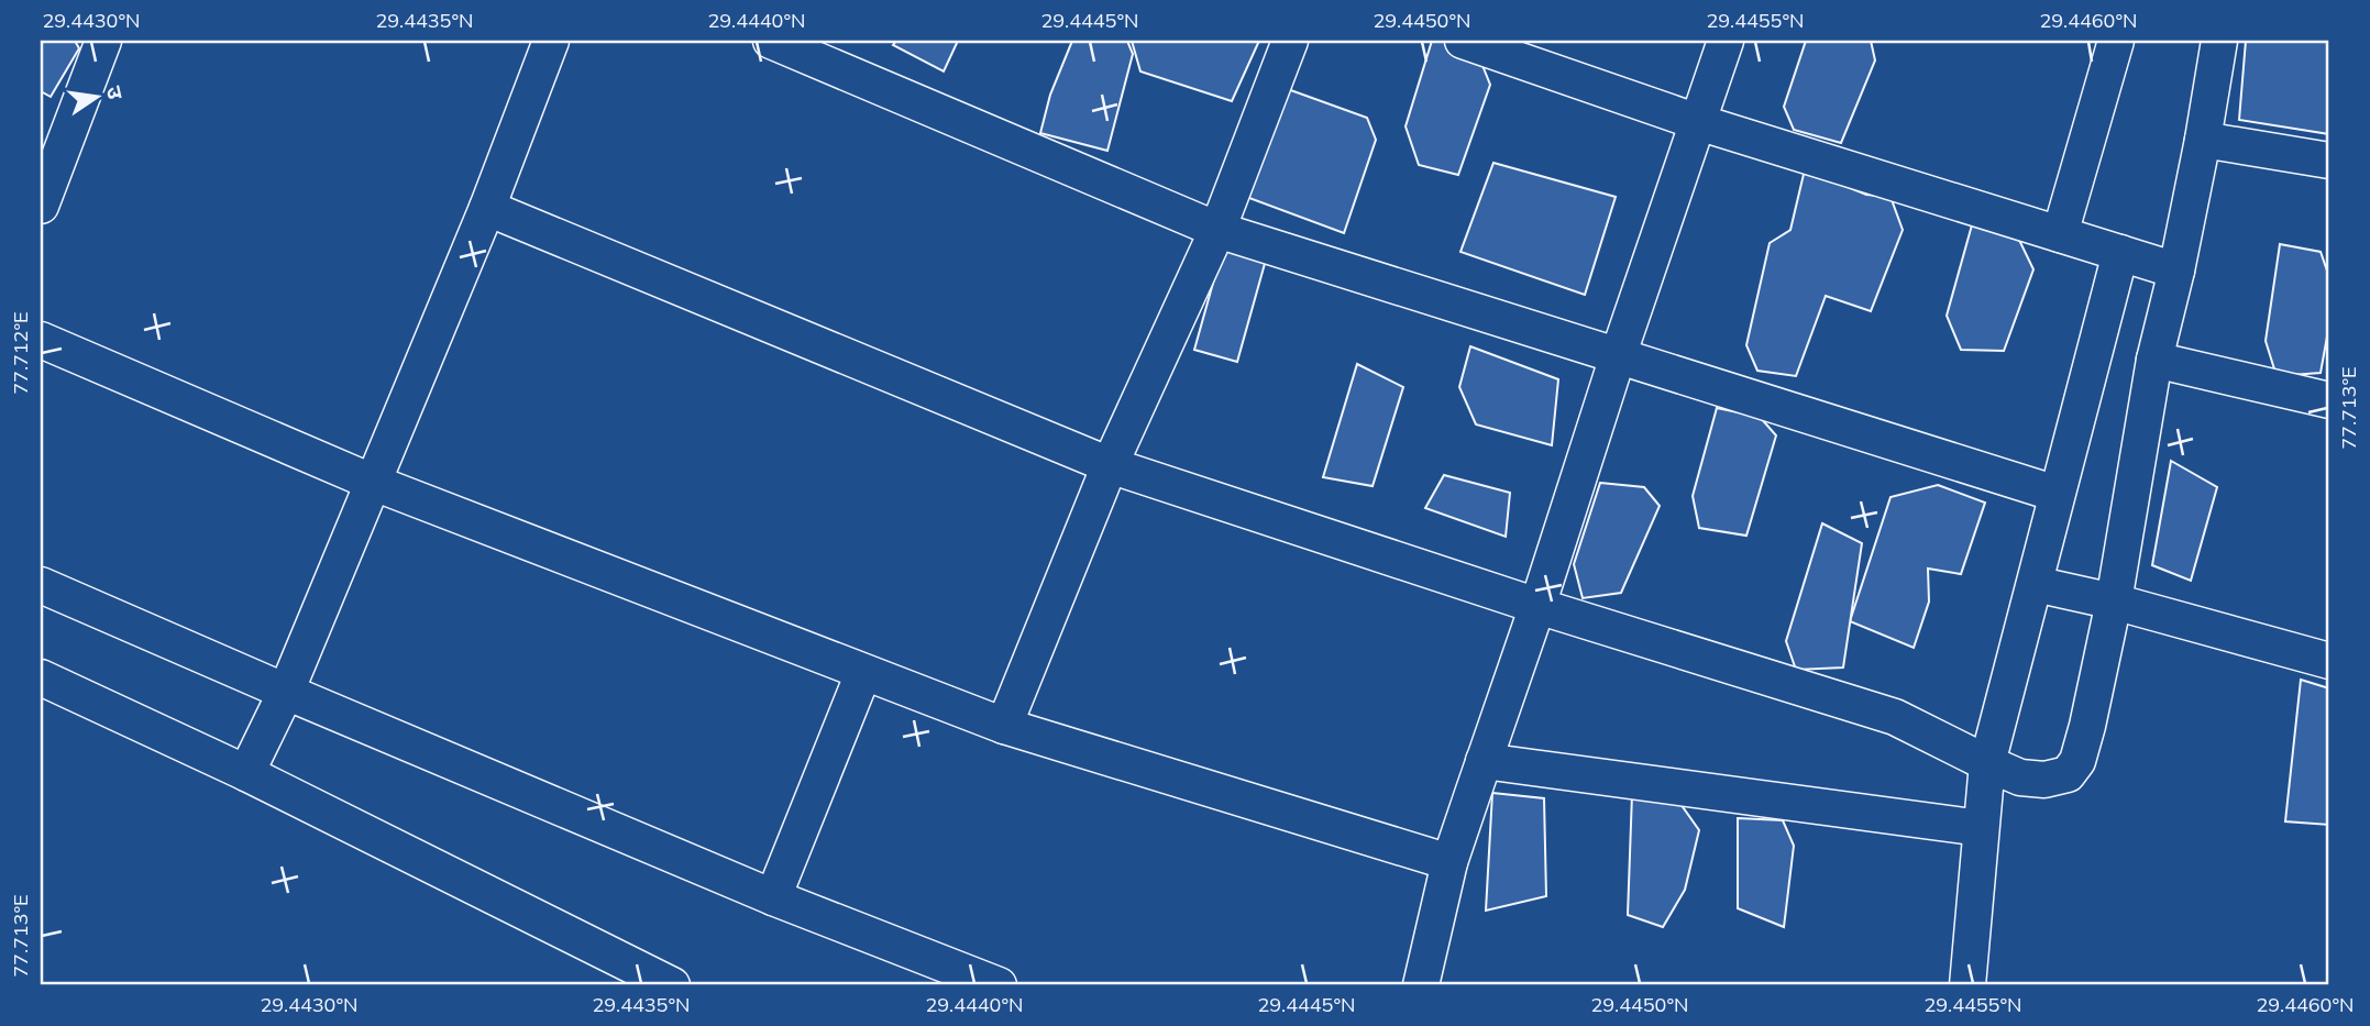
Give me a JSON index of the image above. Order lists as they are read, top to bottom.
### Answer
{
  "north": "right",
  "coordinates": [
    "29.4430°N",
    "29.4435°N",
    "29.4440°N",
    "29.4445°N",
    "29.4450°N",
    "29.4455°N",
    "29.4460°N",
    "77.712°E",
    "77.713°E"
  ]
}
